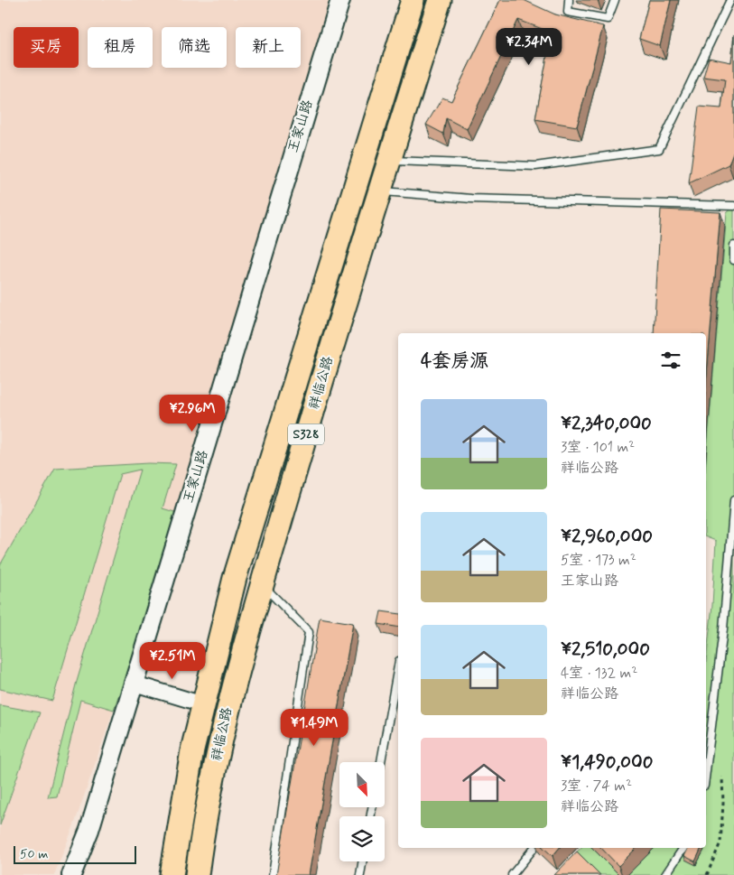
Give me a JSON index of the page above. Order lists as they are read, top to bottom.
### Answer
{
  "streets": {
    "main road": ["祥临公路", "S328"],
    "street": ["王家山路"]
  },
  "scale_bar": "50 m",
  "north": "bottom right",
  "page": {
    "chip": [
      "买房",
      "租房",
      "筛选",
      "新上"
    ],
    "price": [
      "¥2.34M",
      "¥2.96M",
      "¥2.51M",
      "¥1.49M"
    ],
    "heading": "4套房源",
    "list": [
      {
        "name": "¥2,340,000",
        "note": "3室 · 101 m² · 祥临公路"
      },
      {
        "name": "¥2,960,000",
        "note": "5室 · 173 m² · 王家山路"
      },
      {
        "name": "¥2,510,000",
        "note": "4室 · 132 m² · 祥临公路"
      },
      {
        "name": "¥1,490,000",
        "note": "3室 · 74 m² · 祥临公路"
      }
    ],
    "scale": "50 m"
  }
}
